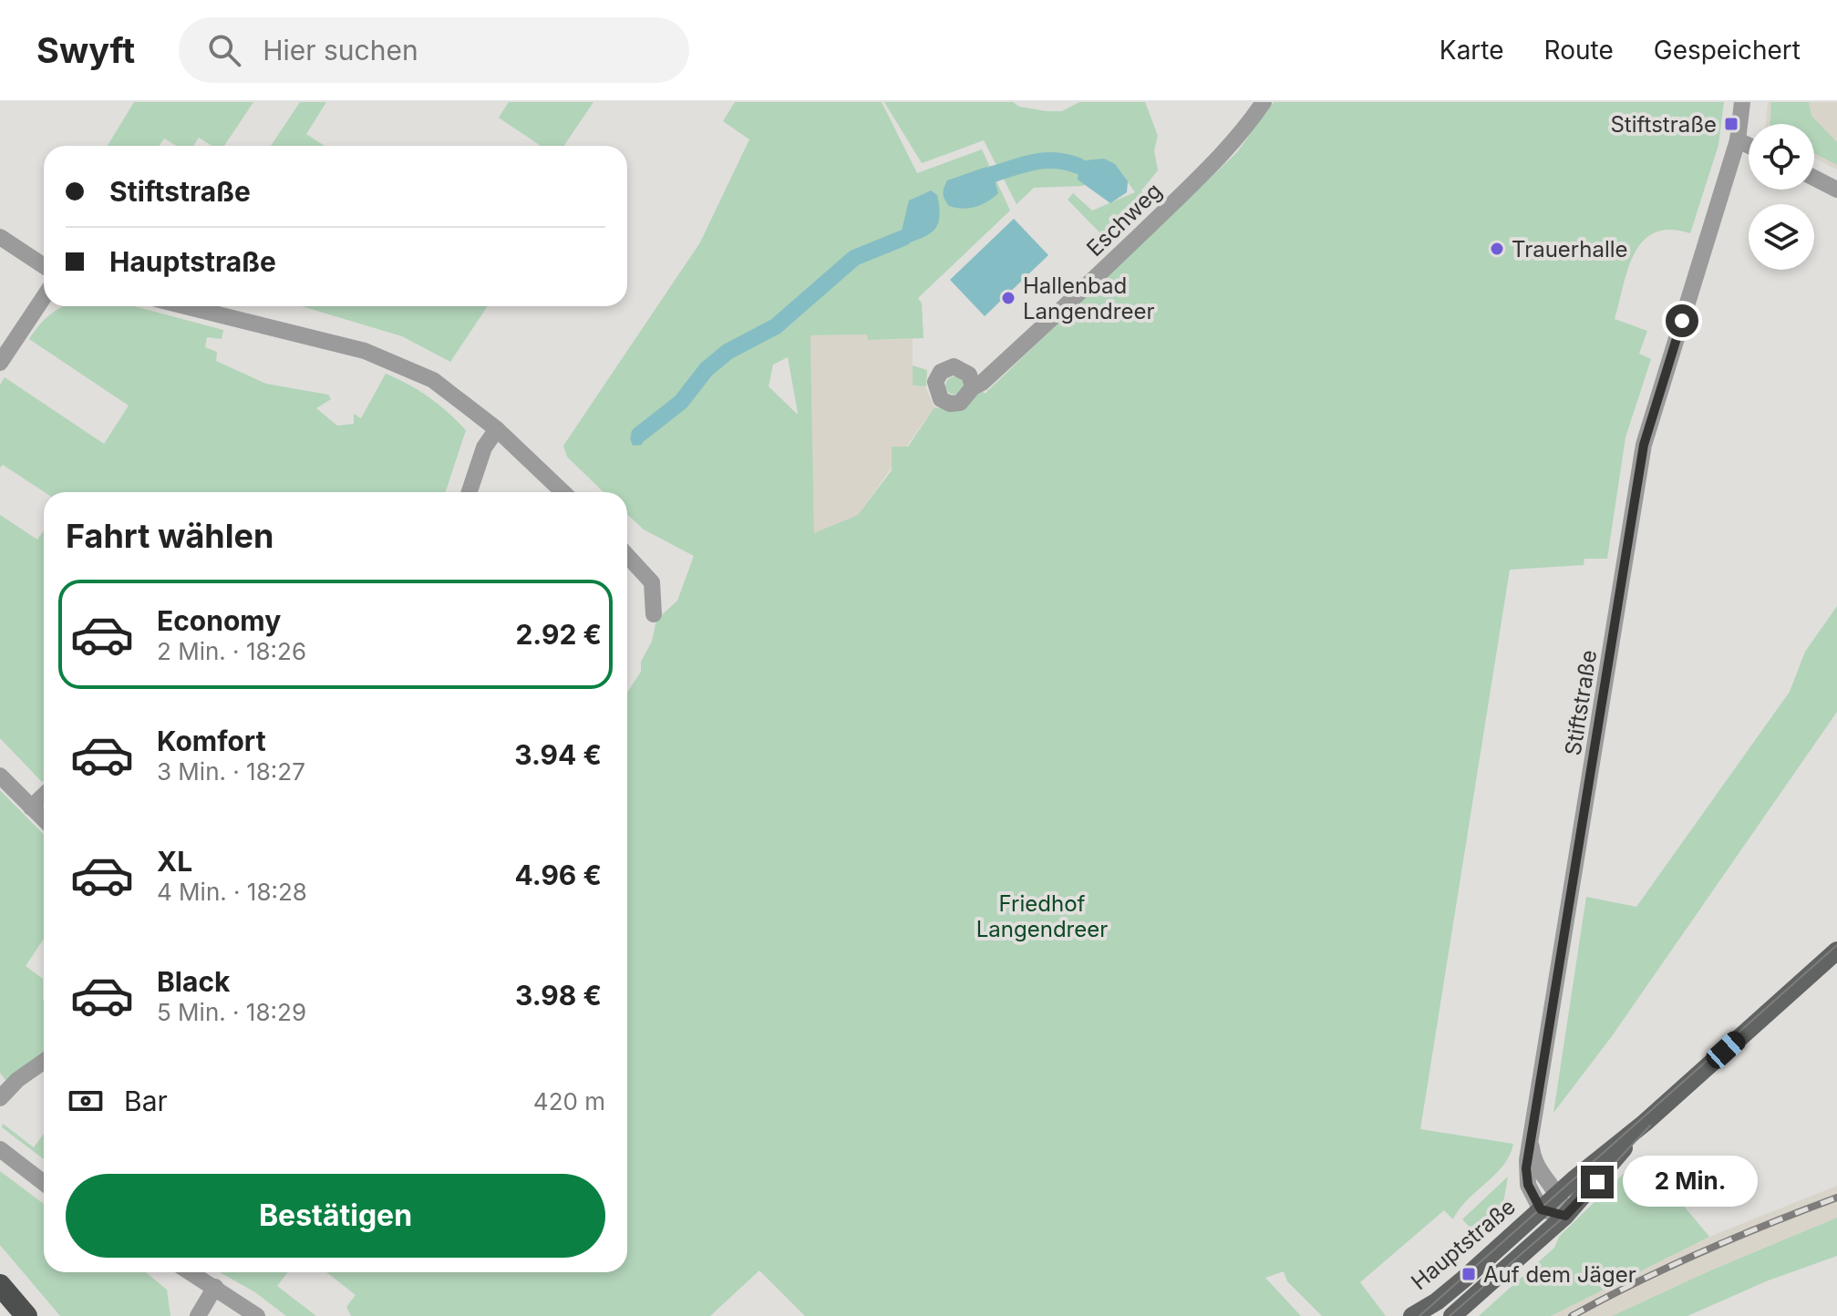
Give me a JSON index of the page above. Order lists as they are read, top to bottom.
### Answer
{
  "streets": {
    "main road": ["Hauptstraße"],
    "street": ["Eschweg", "Stiftstraße"]
  },
  "crossings": [
    ["Stiftstraße", "Hauptstraße"]
  ],
  "parks": ["Friedhof Langendreer"],
  "places": {
    "transit": ["Stiftstraße", "Auf dem Jäger"],
    "other": ["Trauerhalle", "Hallenbad Langendreer"]
  },
  "page": {
    "header": "Swyft",
    "search": "Hier suchen",
    "nav": ["Karte", "Route", "Gespeichert"],
    "banner": ["Stiftstraße", "Hauptstraße"],
    "heading": "Fahrt wählen",
    "list": [
      {
        "name": "Economy",
        "note": "2 Min. · 18:26",
        "value": "2.92 €"
      },
      {
        "name": "Komfort",
        "note": "3 Min. · 18:27",
        "value": "3.94 €"
      },
      {
        "name": "XL",
        "note": "4 Min. · 18:28",
        "value": "4.96 €"
      },
      {
        "name": "Black",
        "note": "5 Min. · 18:29",
        "value": "3.98 €"
      }
    ],
    "pay": ["Bar", "420 m"],
    "bubble": "2 Min.",
    "buttons": "Bestätigen"
  }
}
